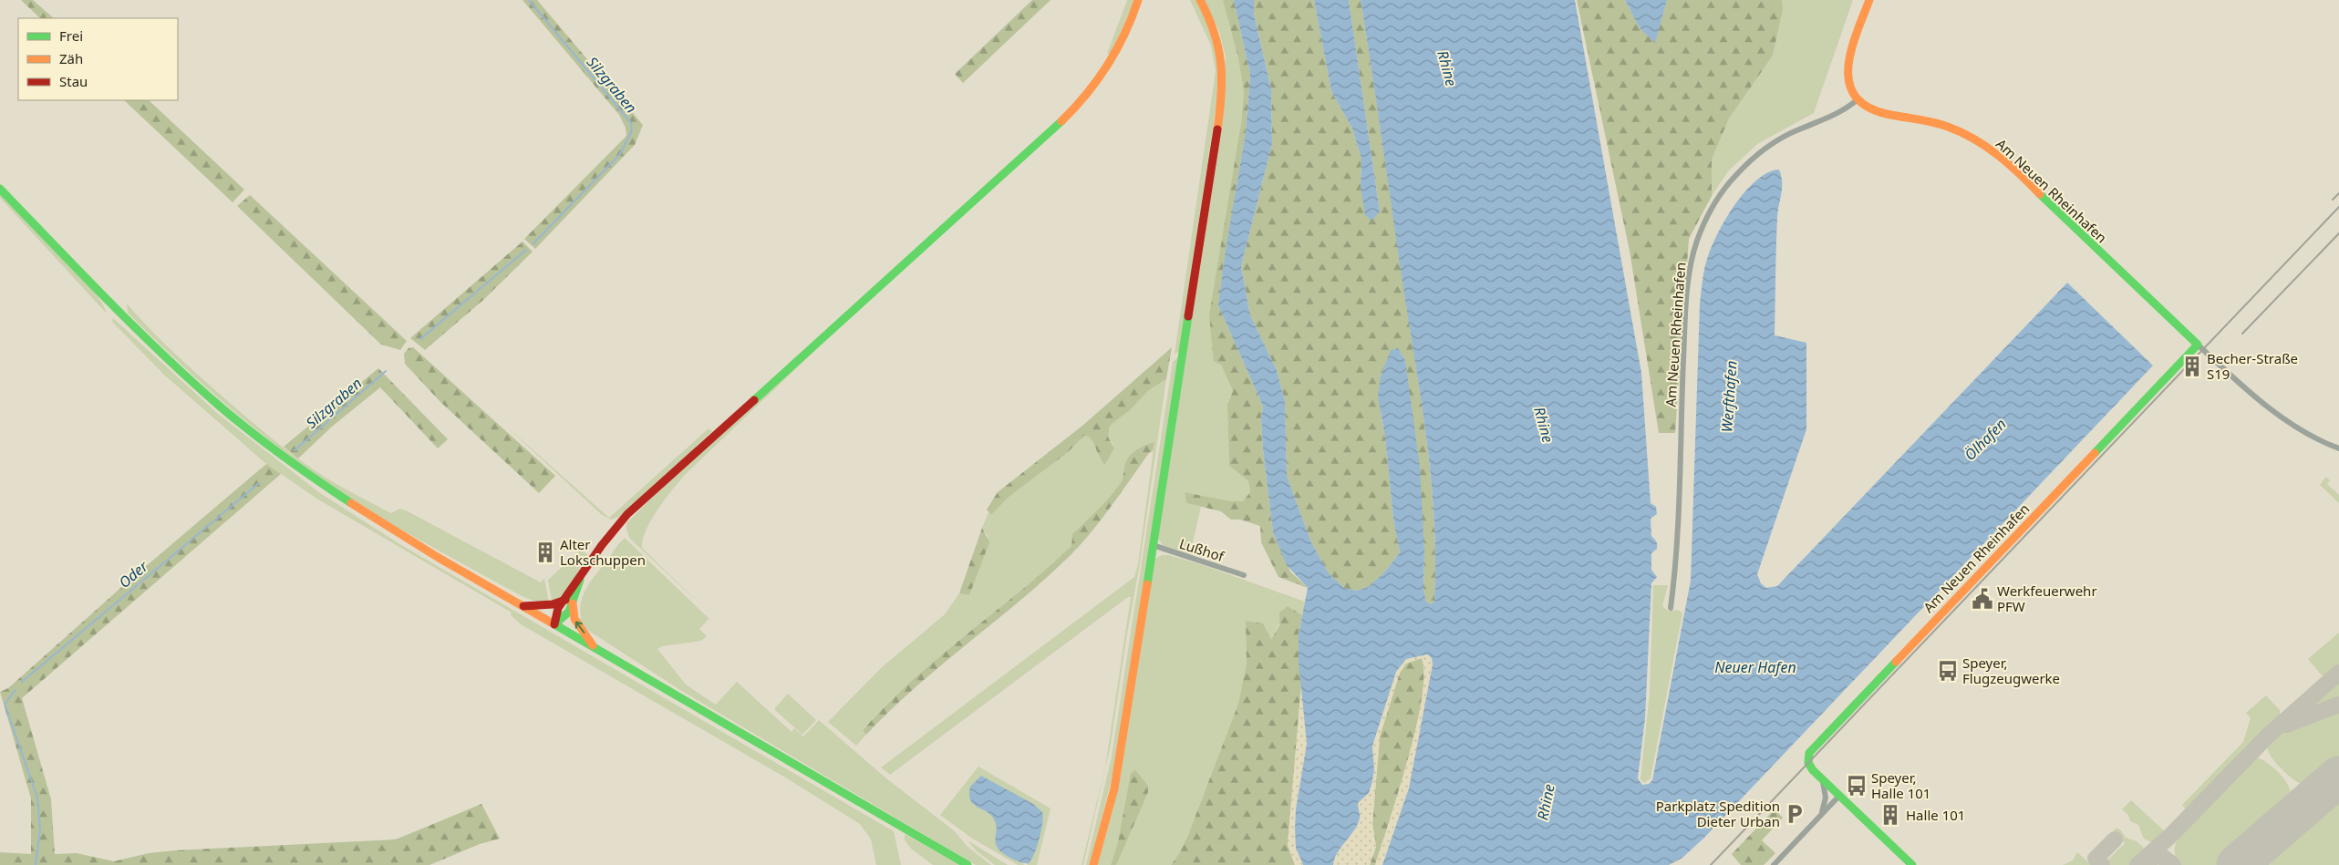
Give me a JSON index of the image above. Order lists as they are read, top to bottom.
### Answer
{
  "streets": {
    "main road": ["Am Neuen Rheinhafen"],
    "street": ["Lußhof"]
  },
  "water": [
    "Rhine",
    "Silzgraben",
    "Werfthafen",
    "Ölhafen",
    "Oder",
    "Neuer Hafen"
  ],
  "places": {
    "building": ["Becher-Straße S19", "Alter Lokschuppen", "Halle 101"],
    "public building": ["Werkfeuerwehr PFW"],
    "bus stop": ["Speyer, Flugzeugwerke", "Speyer, Halle 101"],
    "parking": ["Parkplatz Spedition Dieter Urban"]
  },
  "legend": ["Frei", "Zäh", "Stau"]
}
